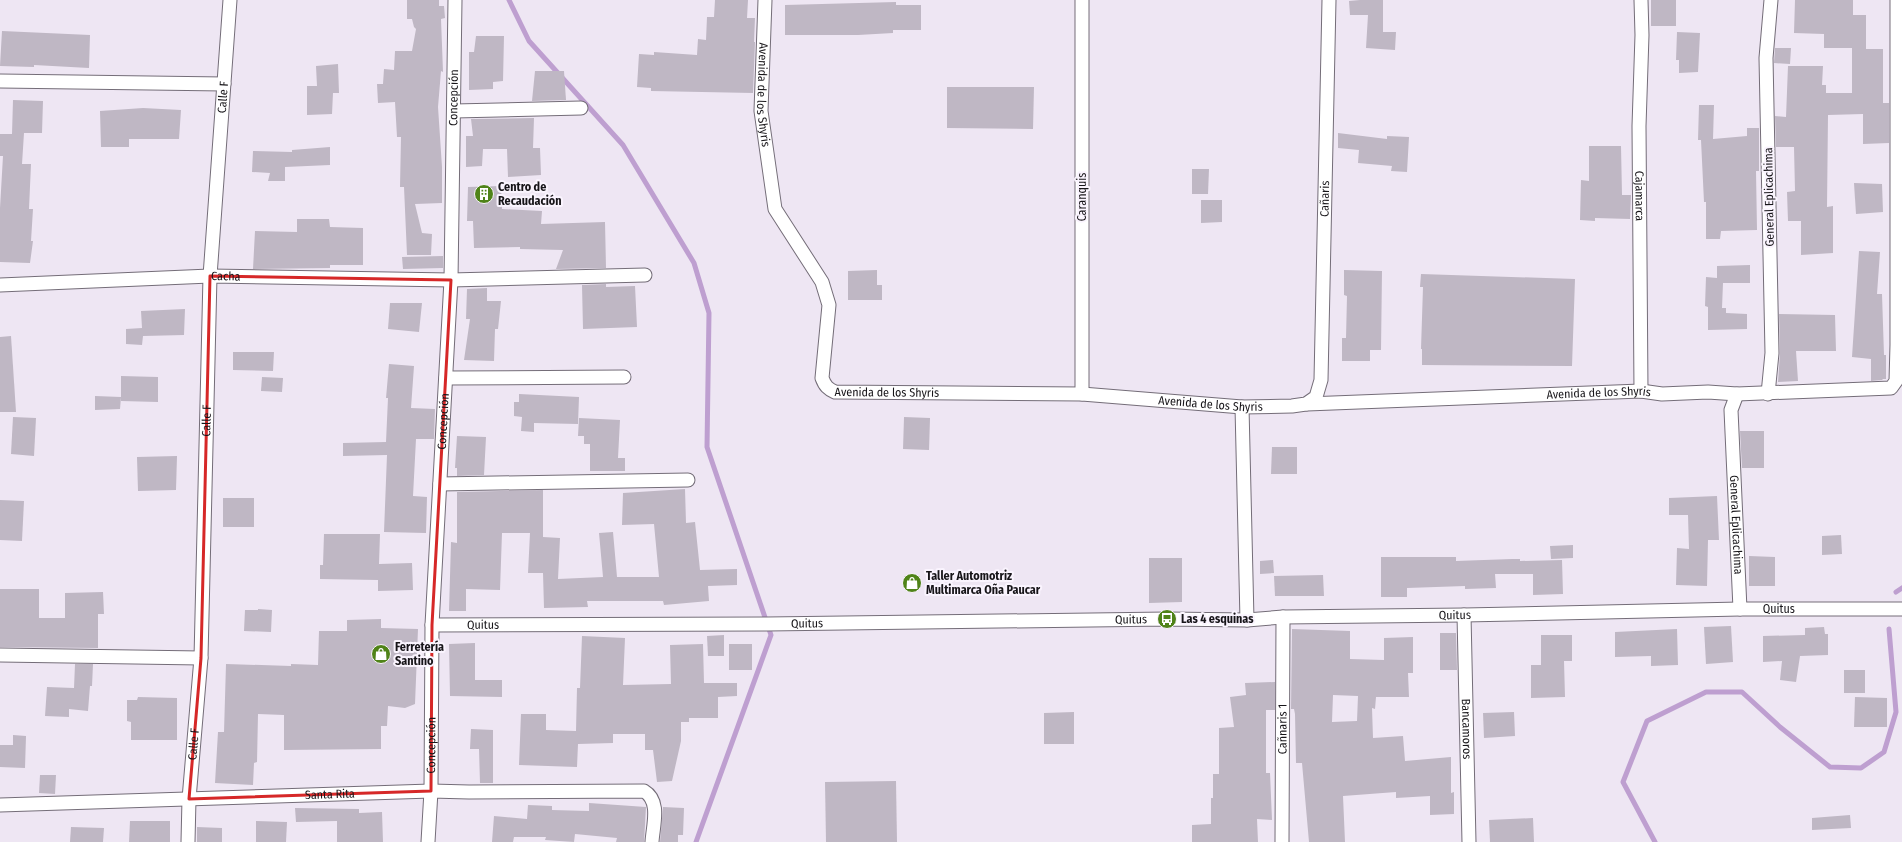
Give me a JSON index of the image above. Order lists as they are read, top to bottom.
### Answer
{
  "streets": {
    "street": [
      "Avenida de los Shyris",
      "Calle F",
      "Concepción",
      "Cajamarca",
      "Caranquis",
      "General Eplicachima",
      "Cañaris",
      "Cacha",
      "Quitus",
      "Cañnaris 1",
      "Bancamoros",
      "Santa Rita"
    ]
  },
  "crossings": [
    ["Avenida de los Shyris", "Cajamarca"],
    ["Avenida de los Shyris", "Caranquis"],
    ["Avenida de los Shyris", "General Eplicachima"],
    ["Avenida de los Shyris", "Cañaris"],
    ["Calle F", "Cacha"],
    ["Calle F", "Santa Rita"],
    ["Concepción", "Cacha"],
    ["Concepción", "Quitus"],
    ["Concepción", "Santa Rita"],
    ["General Eplicachima", "Quitus"],
    ["Quitus", "Cañnaris 1"],
    ["Quitus", "Bancamoros"]
  ],
  "places": {
    "building": ["Centro de Recaudación"],
    "shop": ["Taller Automotriz Multimarca Oña Paucar", "Ferretería Santino"],
    "bus stop": ["Las 4 esquinas"]
  }
}
